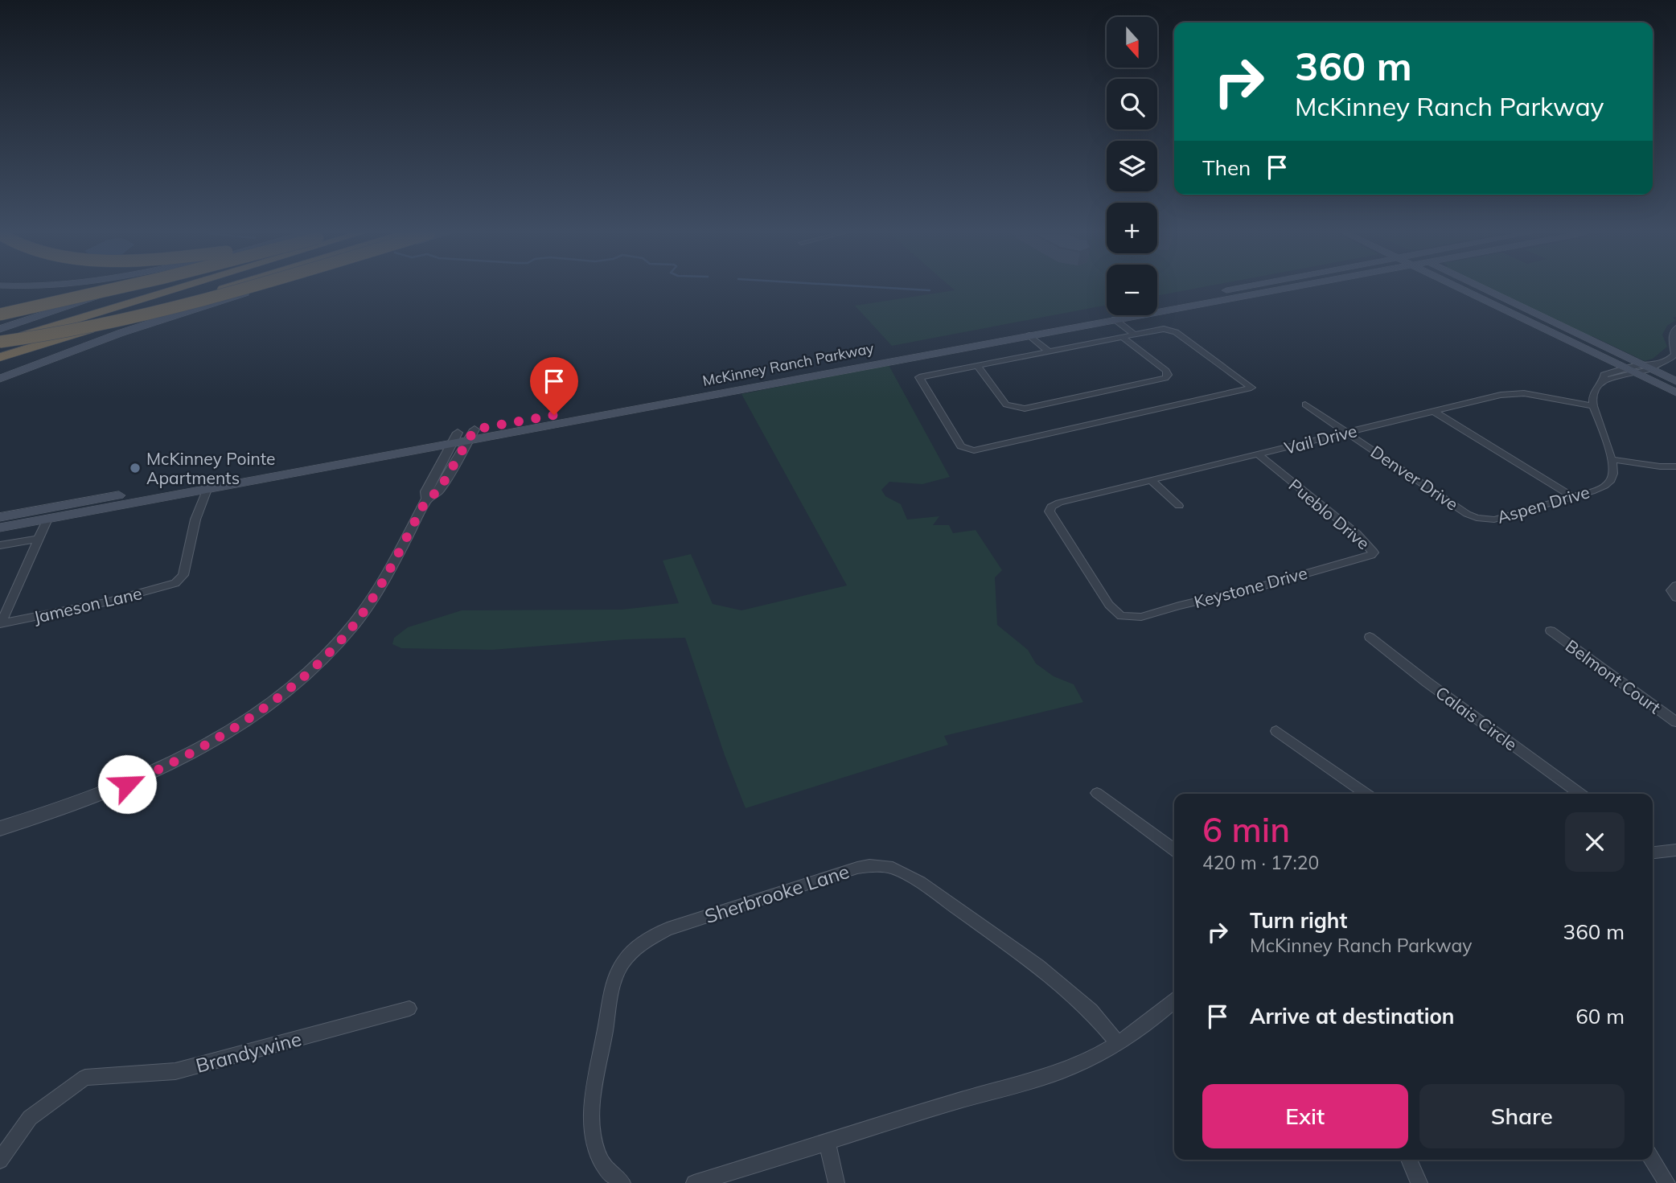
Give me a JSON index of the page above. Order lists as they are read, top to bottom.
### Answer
{
  "streets": {
    "main road": ["McKinney Ranch Parkway"],
    "street": [
      "Vail Drive",
      "Denver Drive",
      "Aspen Drive",
      "Pueblo Drive",
      "Keystone Drive",
      "Jameson Lane",
      "Belmont Court",
      "Calais Circle",
      "Sherbrooke Lane",
      "Brandywine"
    ]
  },
  "crossings": [
    ["McKinney Ranch Parkway", "Jameson Lane"],
    ["Vail Drive", "Denver Drive"],
    ["Vail Drive", "Pueblo Drive"],
    ["Vail Drive", "Keystone Drive"],
    ["Denver Drive", "Aspen Drive"],
    ["Pueblo Drive", "Keystone Drive"]
  ],
  "places": ["McKinney Pointe Apartments"],
  "north": "bottom",
  "page": {
    "map_buttons": ["+", "−"],
    "turn": ["360 m", "McKinney Ranch Parkway"],
    "then": "Then",
    "heading": ["6 min", "420 m · 17:20"],
    "list": [
      {
        "name": "Turn right",
        "note": "McKinney Ranch Parkway",
        "value": "360 m"
      },
      {
        "name": "Arrive at destination",
        "value": "60 m"
      }
    ],
    "buttons": ["Exit", "Share"]
  }
}
